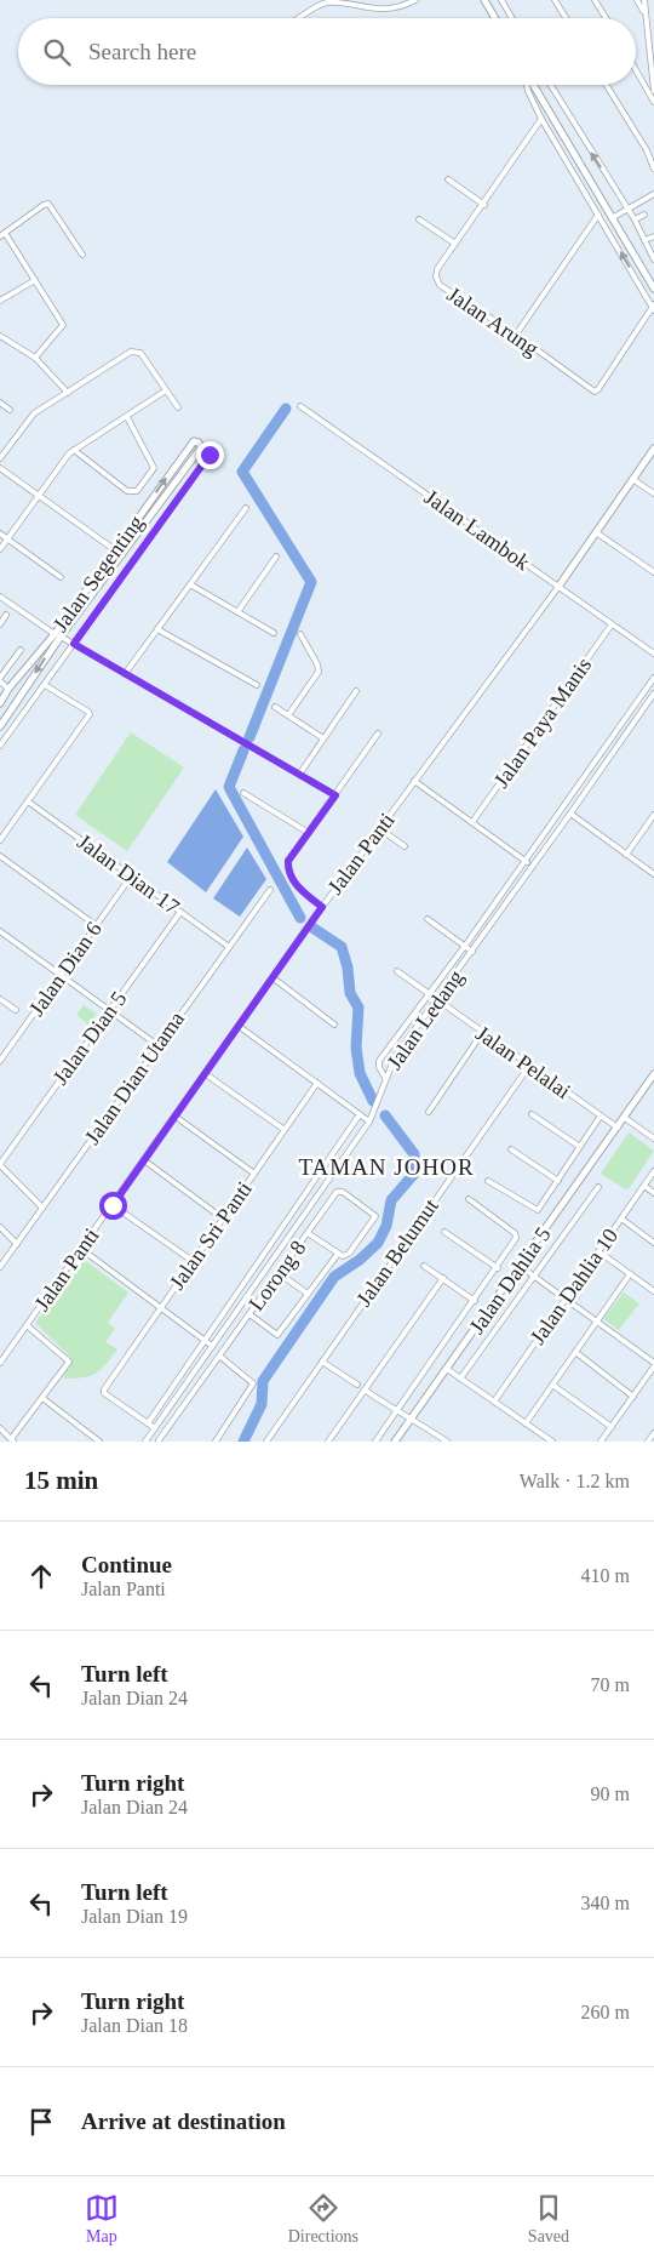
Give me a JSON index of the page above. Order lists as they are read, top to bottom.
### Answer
{
  "streets": {
    "street": [
      "Jalan Arung",
      "Jalan Lambok",
      "Jalan Segenting",
      "Jalan Paya Manis",
      "Jalan Panti",
      "Jalan Dian 17",
      "Jalan Dian 6",
      "Jalan Ledang",
      "Jalan Dian 5",
      "Jalan Pelalai",
      "Jalan Dian Utama",
      "Jalan Sri Panti",
      "Jalan Belumut",
      "Lorong 8",
      "Jalan Dahlia 5",
      "Jalan Dahlia 10"
    ]
  },
  "crossings": [
    ["Jalan Lambok", "Jalan Paya Manis"],
    ["Jalan Lambok", "Jalan Panti"],
    ["Jalan Dian 17", "Jalan Dian 6"],
    ["Jalan Dian 17", "Jalan Dian 5"],
    ["Jalan Dian 17", "Jalan Dian Utama"],
    ["Jalan Ledang", "Jalan Pelalai"],
    ["Jalan Pelalai", "Jalan Belumut"],
    ["Jalan Pelalai", "Jalan Dahlia 5"]
  ],
  "districts": ["TAMAN JOHOR"],
  "page": {
    "search": "Search here",
    "heading": ["15 min", "Walk · 1.2 km"],
    "list": [
      ["Continue", "Jalan Panti", "410 m"],
      ["Turn left", "Jalan Dian 24", "70 m"],
      ["Turn right", "Jalan Dian 24", "90 m"],
      ["Turn left", "Jalan Dian 19", "340 m"],
      ["Turn right", "Jalan Dian 18", "260 m"],
      "Arrive at destination"
    ],
    "nav": ["Map", "Directions", "Saved"]
  }
}
